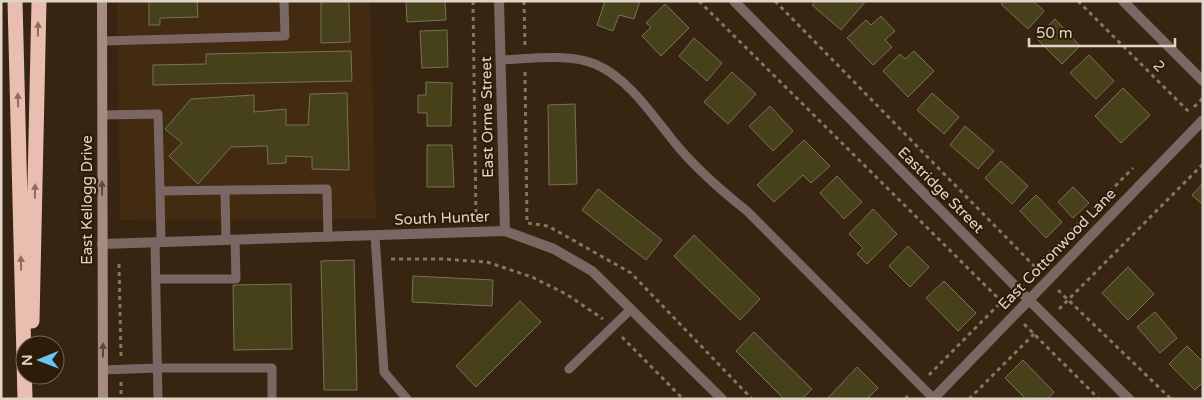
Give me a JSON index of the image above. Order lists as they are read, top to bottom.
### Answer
{
  "streets": {
    "main road": ["East Kellogg Drive"],
    "street": [
      "East Orme Street",
      "Eastridge Street",
      "South Hunter",
      "East Cottonwood Lane"
    ],
    "path": ["2"]
  },
  "crossings": [
    ["2", "East Cottonwood Lane"],
    ["East Orme Street", "South Hunter"],
    ["Eastridge Street", "East Cottonwood Lane"],
    ["East Kellogg Drive", "South Hunter"]
  ],
  "one_way": ["East Kellogg Drive"],
  "scale_bar": "50 m",
  "north": "left"
}
